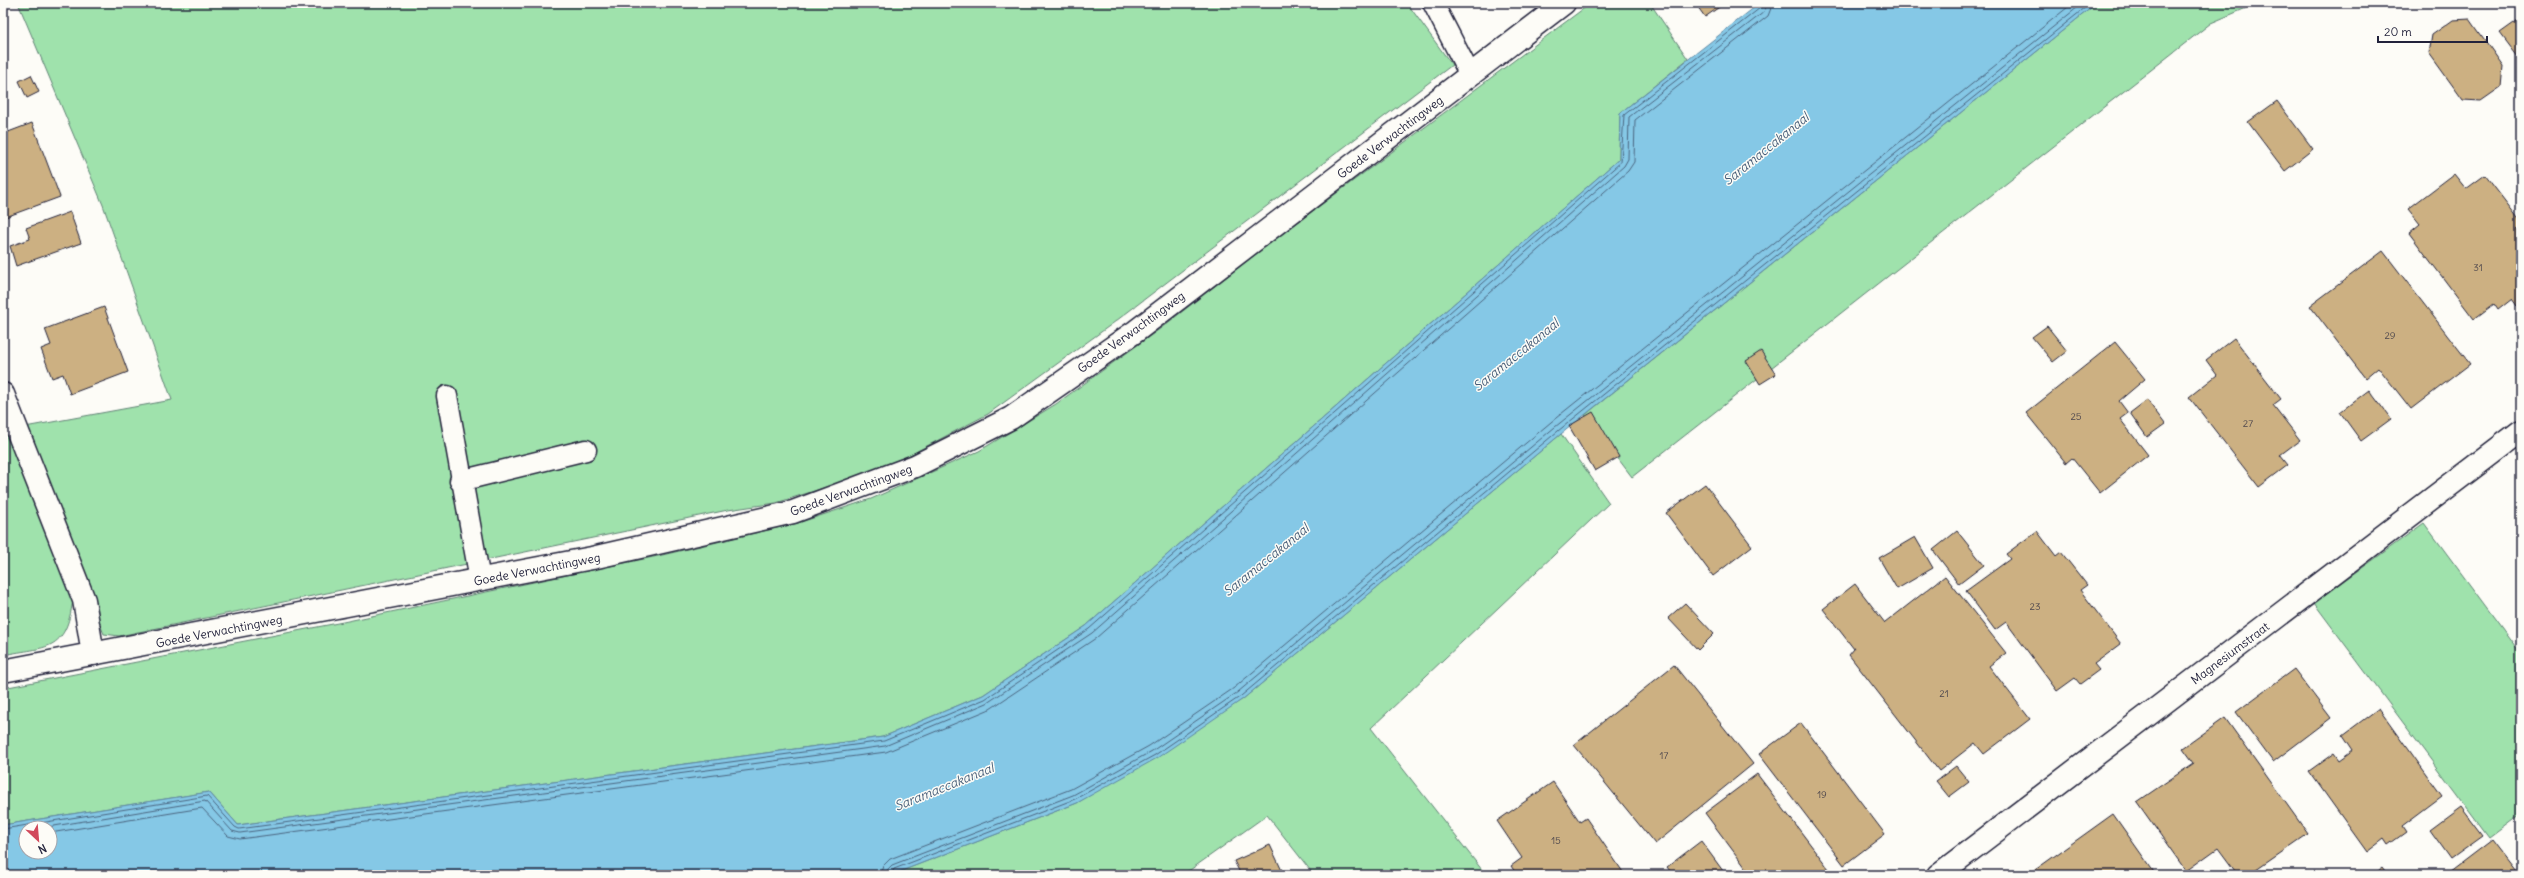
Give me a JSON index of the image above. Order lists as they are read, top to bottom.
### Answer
{
  "streets": {
    "street": ["Goede Verwachtingweg", "Magnesiumstraat"]
  },
  "water": ["Saramaccakanaal"],
  "house_numbers": [
    "31",
    "29",
    "25",
    "27",
    "23",
    "21",
    "17",
    "19",
    "15"
  ],
  "scale_bar": "20 m",
  "north": "bottom right"
}
